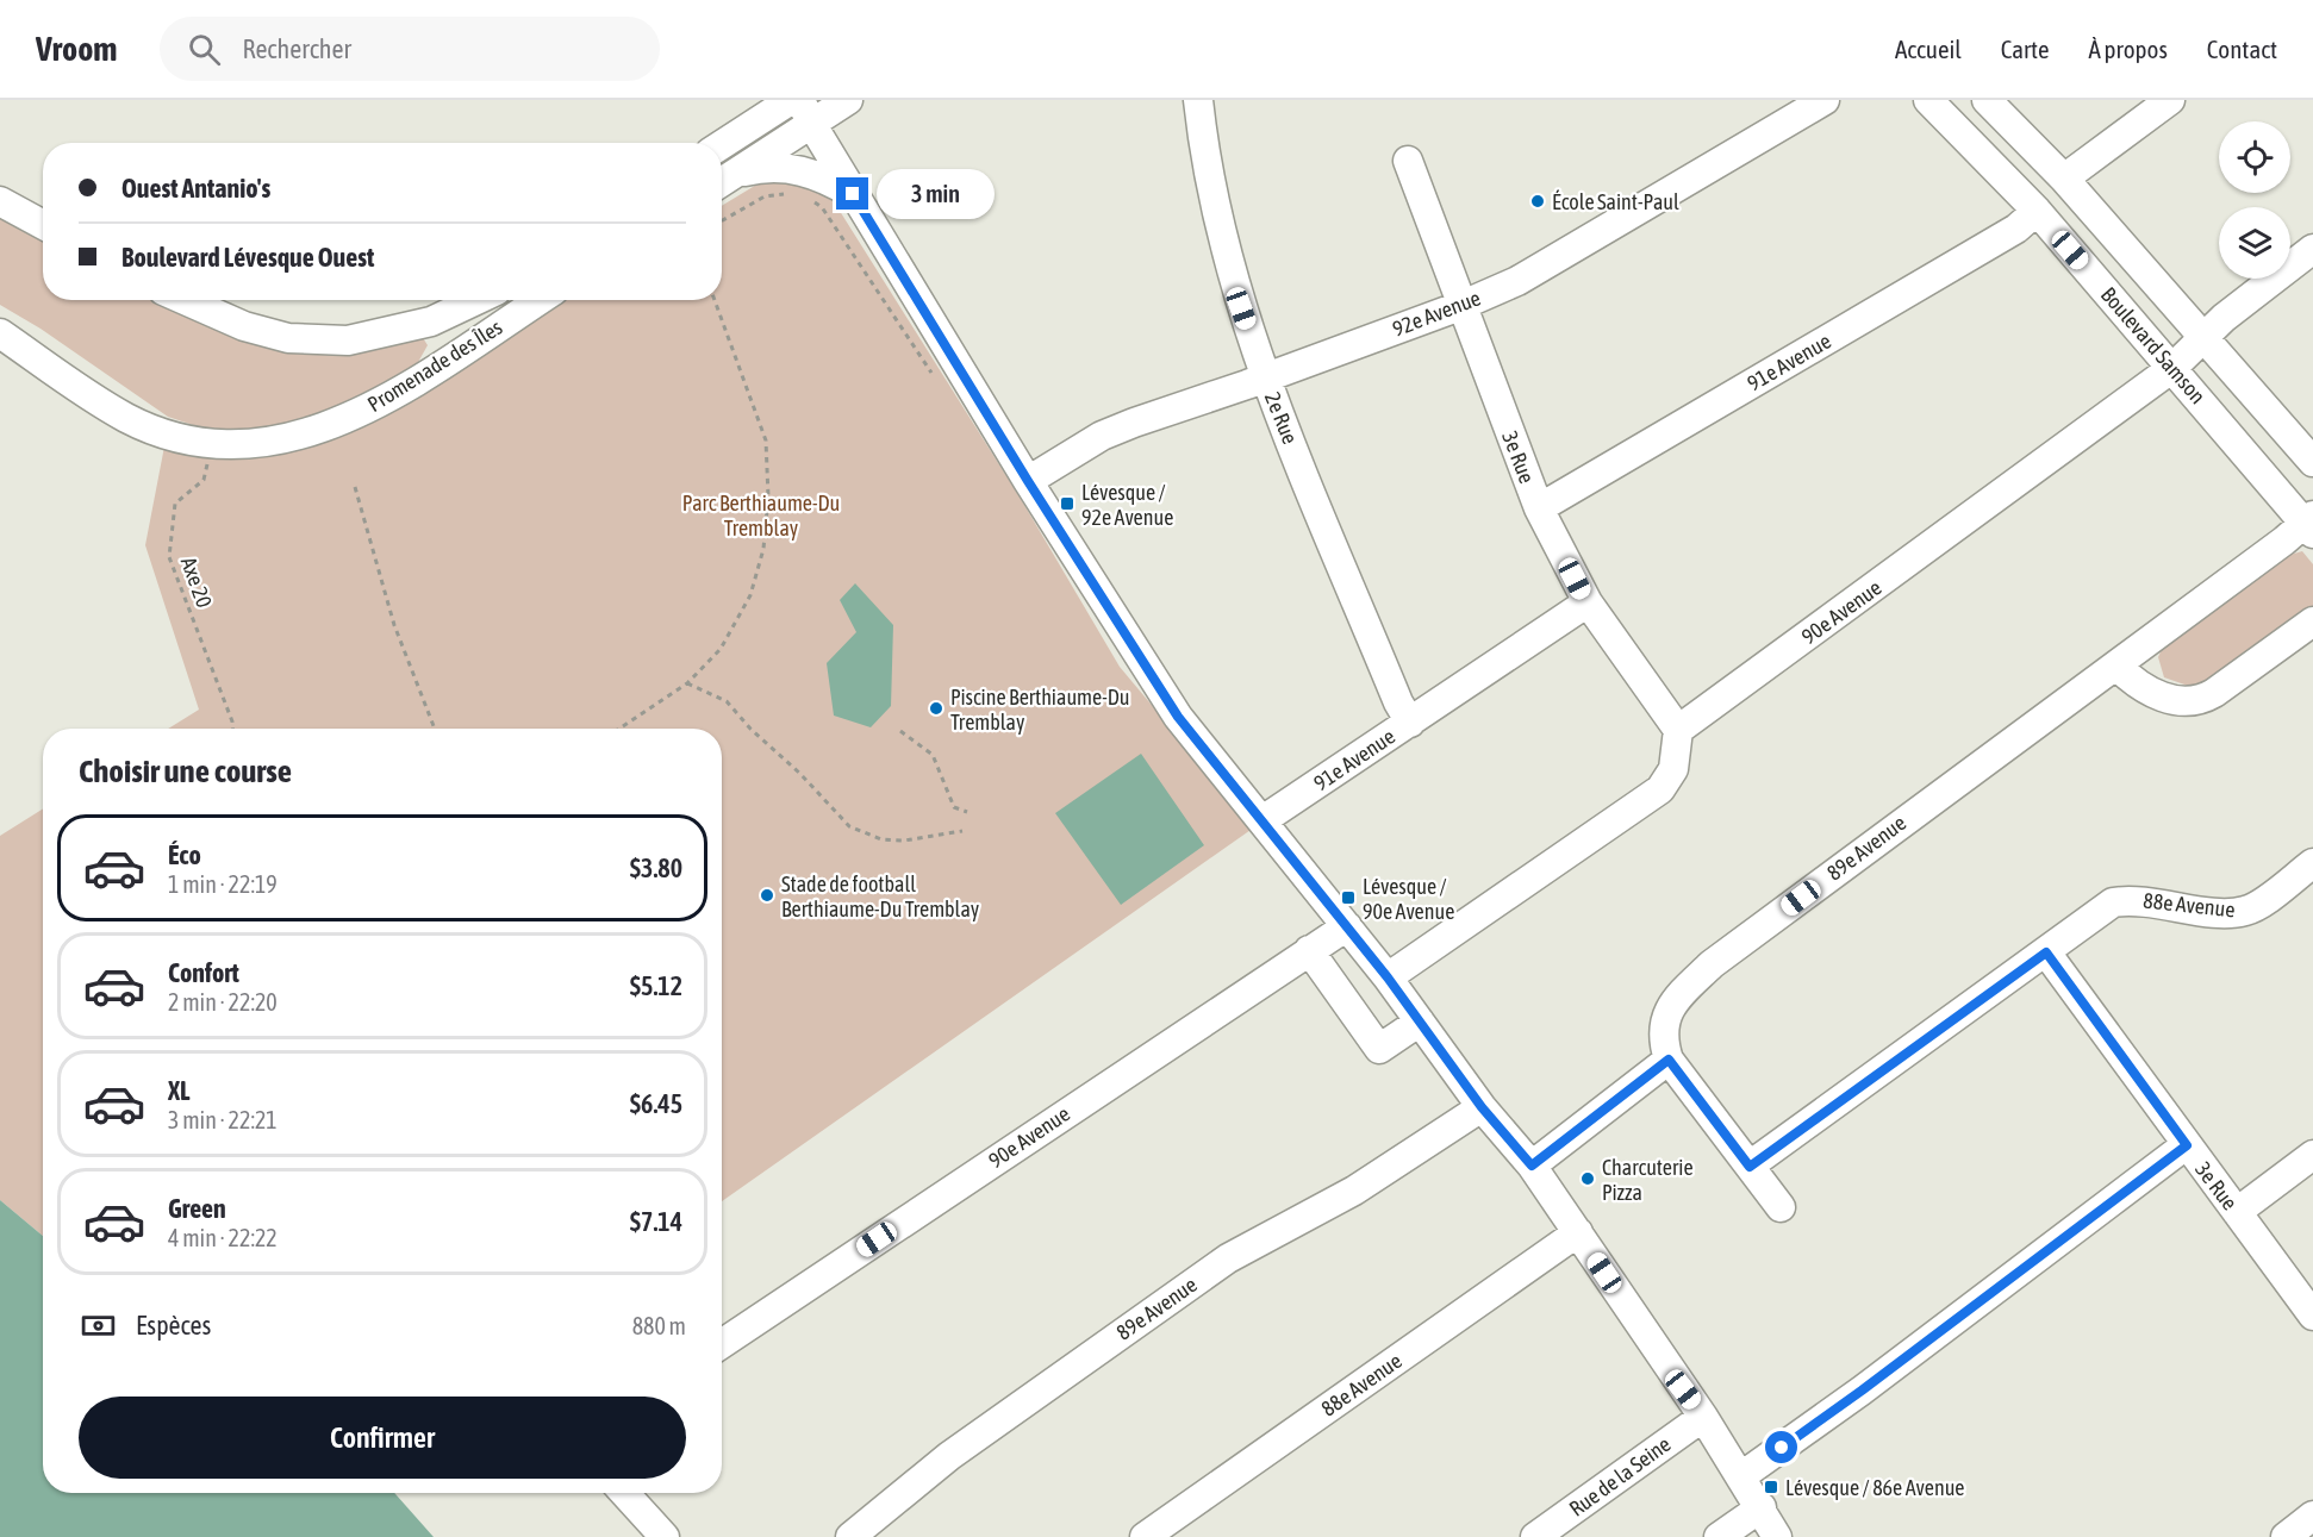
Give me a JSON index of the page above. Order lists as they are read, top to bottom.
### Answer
{
  "streets": {
    "street": [
      "92e Avenue",
      "Boulevard Samson",
      "91e Avenue",
      "Promenade des Îles",
      "2e Rue",
      "3e Rue",
      "90e Avenue",
      "89e Avenue",
      "88e Avenue",
      "Rue de la Seine"
    ],
    "path": ["Axe 20"]
  },
  "crossings": [
    ["92e Avenue", "2e Rue"],
    ["92e Avenue", "3e Rue"],
    ["Boulevard Samson", "91e Avenue"],
    ["Boulevard Samson", "90e Avenue"],
    ["Boulevard Samson", "89e Avenue"],
    ["91e Avenue", "2e Rue"],
    ["91e Avenue", "3e Rue"],
    ["Promenade des Îles", "Axe 20"],
    ["3e Rue", "90e Avenue"],
    ["3e Rue", "88e Avenue"]
  ],
  "parks": ["Parc Berthiaume-Du Tremblay"],
  "places": {
    "other": [
      "École Saint-Paul",
      "Piscine Berthiaume-Du Tremblay",
      "Stade de football Berthiaume-Du Tremblay",
      "Charcuterie Pizza"
    ],
    "transit": ["Lévesque / 92e Avenue", "Lévesque / 90e Avenue", "Lévesque / 86e Avenue"]
  },
  "page": {
    "header": "Vroom",
    "search": "Rechercher",
    "nav": [
      "Accueil",
      "Carte",
      "À propos",
      "Contact"
    ],
    "banner": ["Ouest Antanio's", "Boulevard Lévesque Ouest"],
    "bubble": "3 min",
    "heading": "Choisir une course",
    "list": [
      {
        "name": "Éco",
        "note": "1 min · 22:19",
        "value": "$3.80"
      },
      {
        "name": "Confort",
        "note": "2 min · 22:20",
        "value": "$5.12"
      },
      {
        "name": "XL",
        "note": "3 min · 22:21",
        "value": "$6.45"
      },
      {
        "name": "Green",
        "note": "4 min · 22:22",
        "value": "$7.14"
      }
    ],
    "pay": ["Espèces", "880 m"],
    "buttons": "Confirmer"
  }
}
